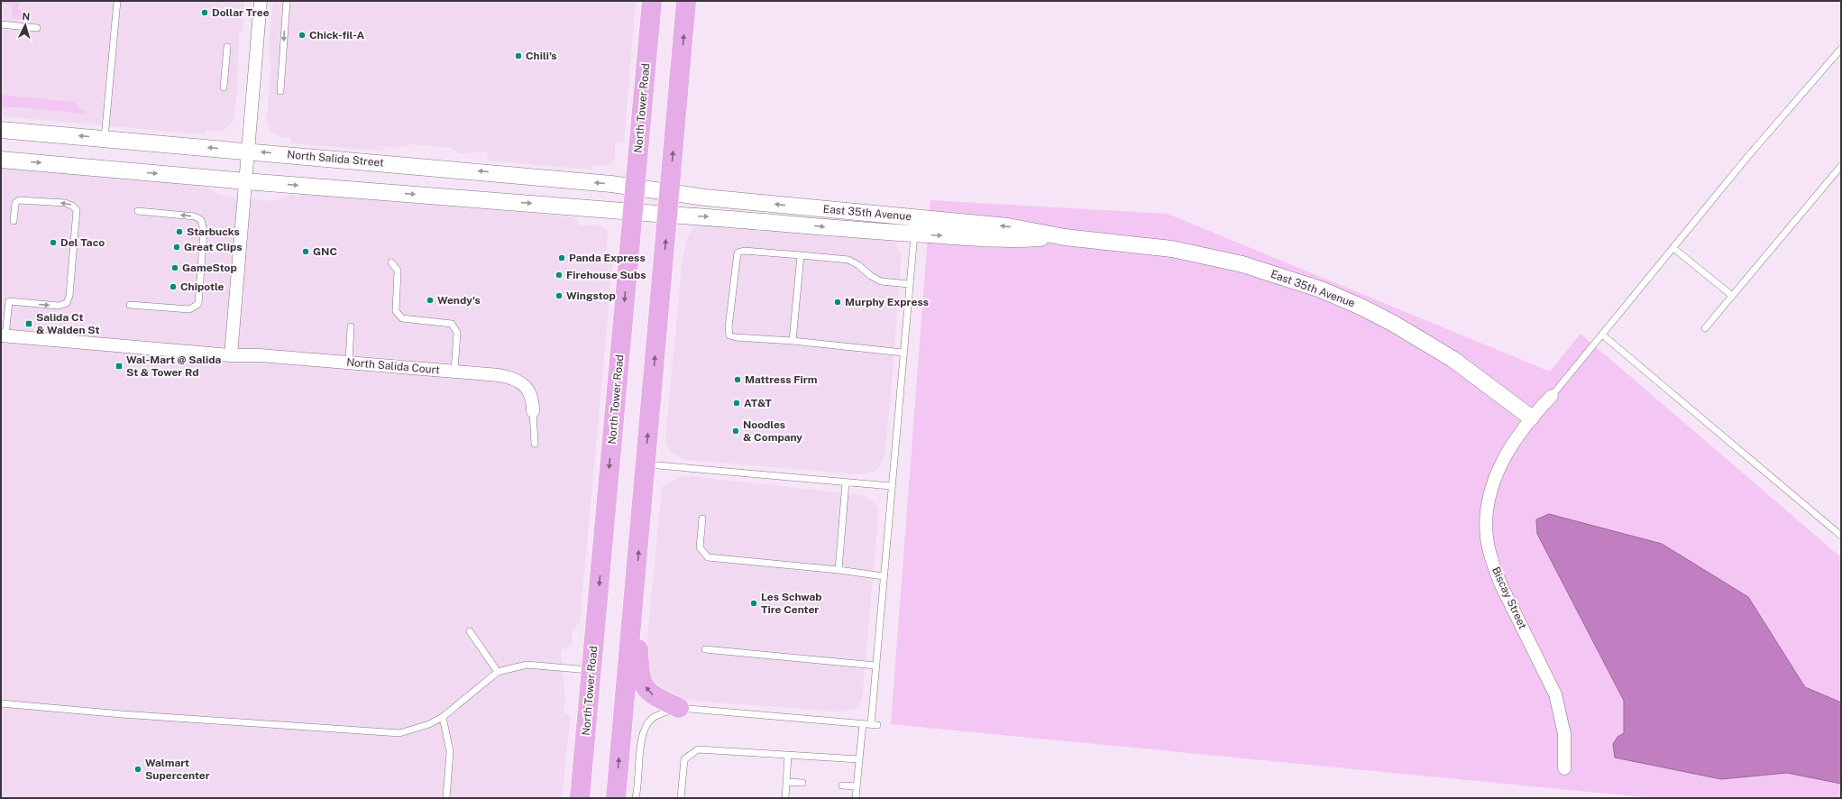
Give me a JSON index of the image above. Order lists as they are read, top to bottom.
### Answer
{
  "streets": {
    "main road": ["North Tower Road"],
    "street": [
      "North Salida Street",
      "East 35th Avenue",
      "North Salida Court",
      "Biscay Street"
    ]
  },
  "crossings": [
    ["North Tower Road", "North Salida Street"],
    ["North Tower Road", "East 35th Avenue"],
    ["North Salida Street", "East 35th Avenue"],
    ["East 35th Avenue", "Biscay Street"]
  ],
  "places": {
    "other": [
      "Dollar Tree",
      "Chick-fil-A",
      "Chili's",
      "Starbucks",
      "Del Taco",
      "Great Clips",
      "GNC",
      "Panda Express",
      "GameStop",
      "Firehouse Subs",
      "Chipotle",
      "Wingstop",
      "Wendy's",
      "Murphy Express",
      "Mattress Firm",
      "AT&T",
      "Noodles & Company",
      "Les Schwab Tire Center",
      "Walmart Supercenter"
    ],
    "transit": ["Salida Ct & Walden St", "Wal-Mart @ Salida St & Tower Rd"]
  },
  "north": "top"
}
